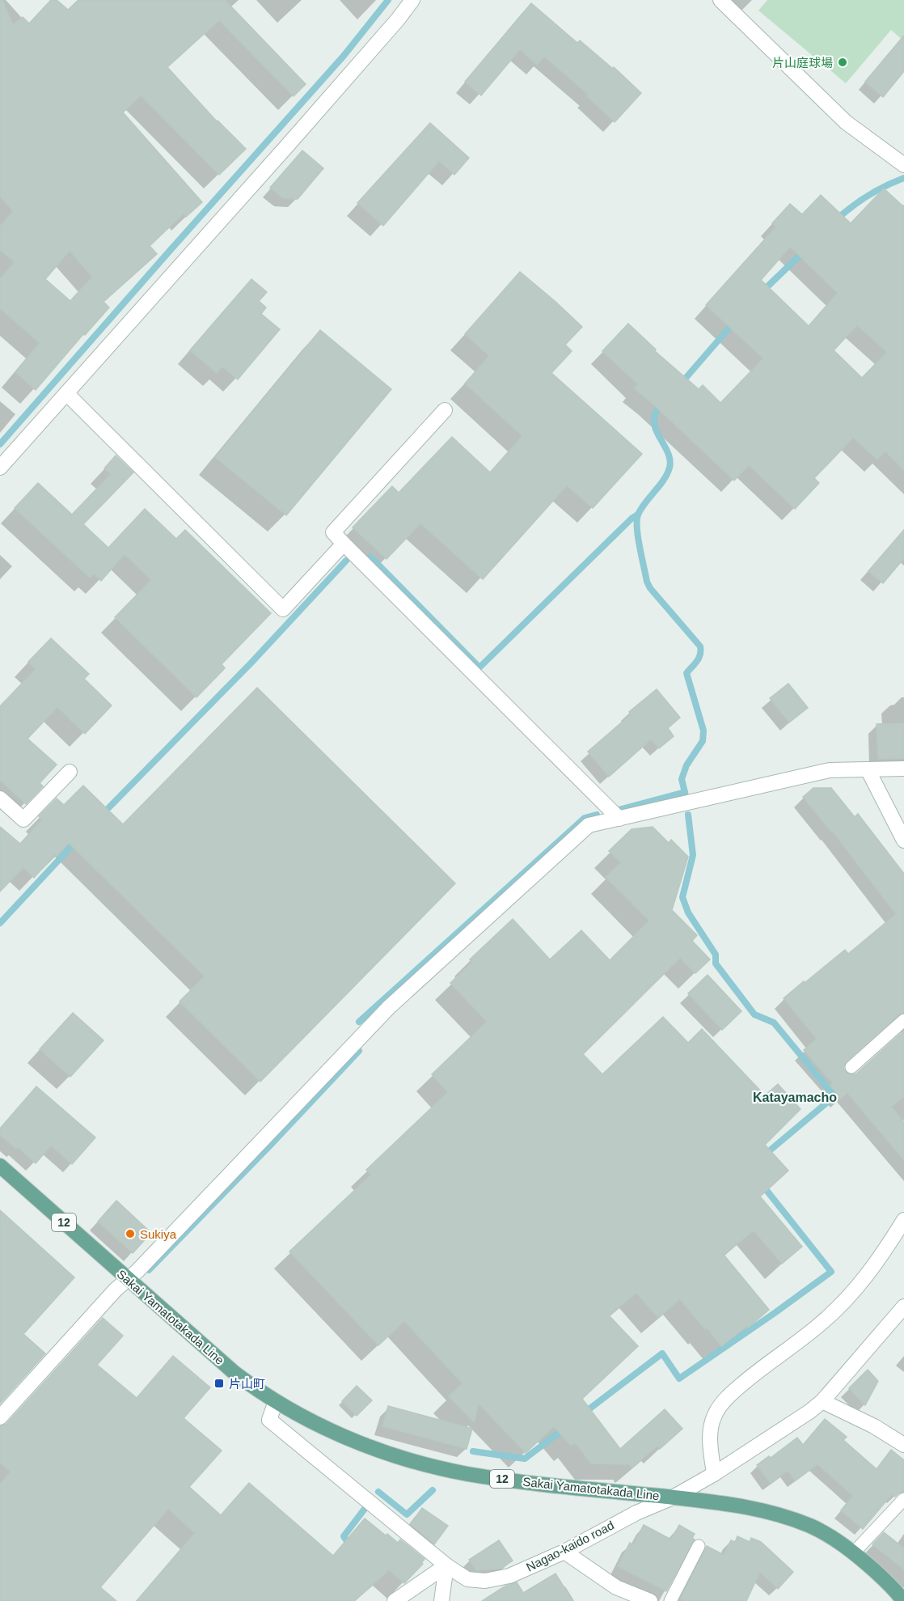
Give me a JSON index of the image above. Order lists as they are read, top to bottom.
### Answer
{
  "streets": {
    "main road": ["12", "Sakai Yamatotakada Line"],
    "street": ["Nagao-kaido road"]
  },
  "crossings": [
    ["Sakai Yamatotakada Line", "Nagao-kaido road"]
  ],
  "districts": ["Katayamacho"],
  "places": {
    "other": ["片山庭球場", "Sukiya"],
    "transit": ["片山町"]
  }
}
